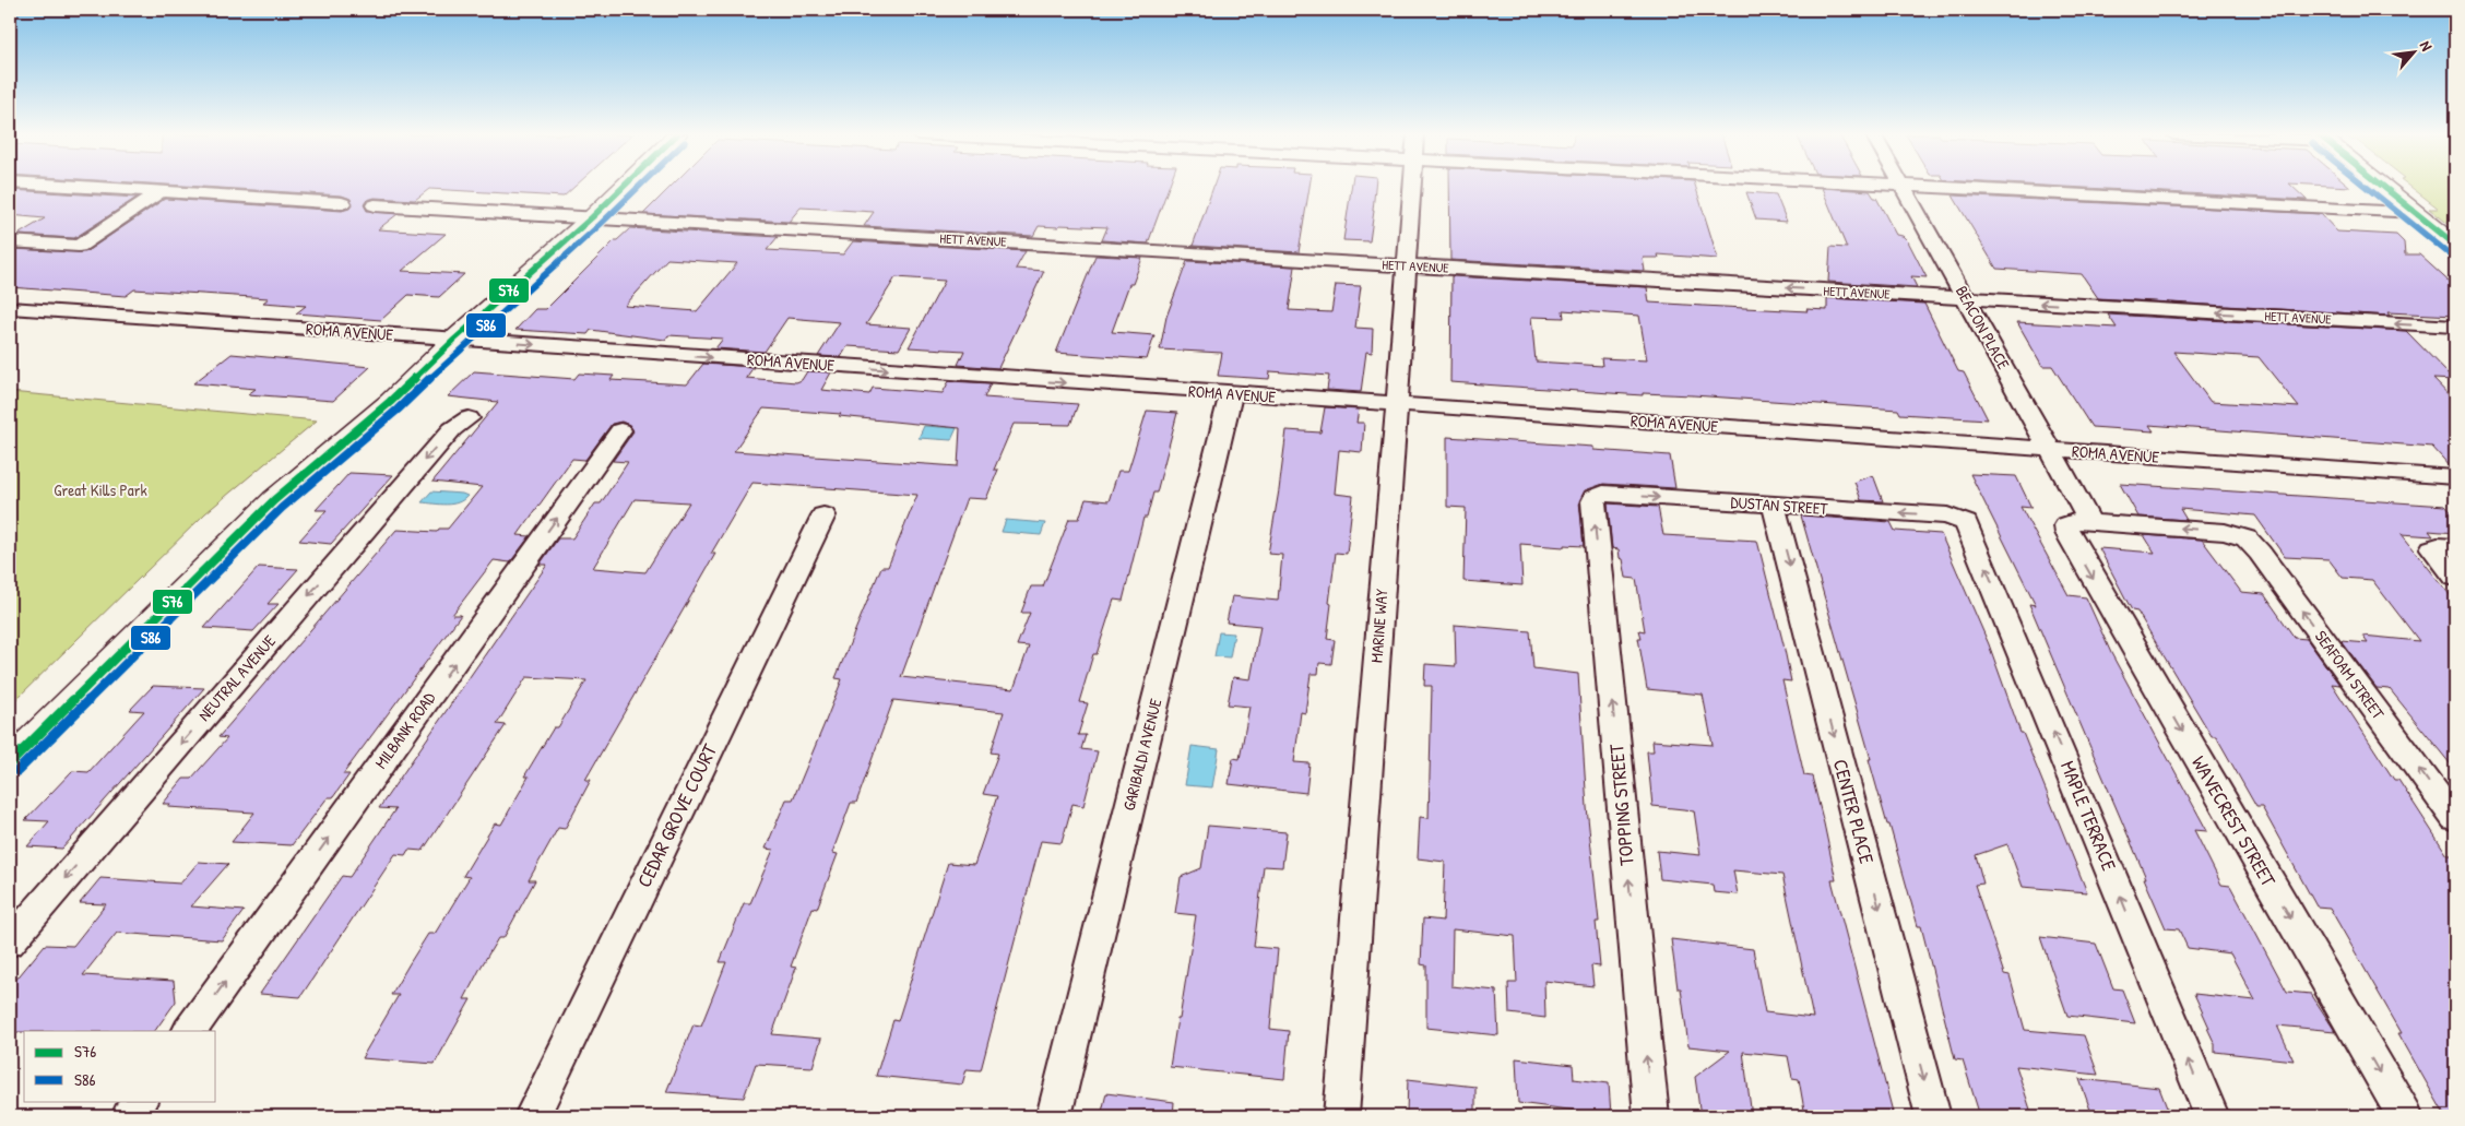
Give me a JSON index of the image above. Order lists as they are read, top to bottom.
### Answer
{
  "streets": {
    "street": [
      "HETT AVENUE",
      "BEACON PLACE",
      "ROMA AVENUE",
      "DUSTAN STREET",
      "MARINE WAY",
      "SEAFOAM STREET",
      "NEUTRAL AVENUE",
      "MILBANK ROAD",
      "GARIBALDI AVENUE",
      "TOPPING STREET",
      "CENTER PLACE",
      "CEDAR GROVE COURT",
      "MAPLE TERRACE",
      "WAVECREST STREET"
    ]
  },
  "crossings": [
    ["HETT AVENUE", "BEACON PLACE"],
    ["HETT AVENUE", "MARINE WAY"],
    ["BEACON PLACE", "ROMA AVENUE"],
    ["BEACON PLACE", "SEAFOAM STREET"],
    ["BEACON PLACE", "WAVECREST STREET"],
    ["ROMA AVENUE", "MARINE WAY"],
    ["ROMA AVENUE", "GARIBALDI AVENUE"],
    ["DUSTAN STREET", "TOPPING STREET"],
    ["DUSTAN STREET", "CENTER PLACE"],
    ["DUSTAN STREET", "MAPLE TERRACE"],
    ["SEAFOAM STREET", "WAVECREST STREET"]
  ],
  "one_way": [
    "SEAFOAM STREET",
    "MILBANK ROAD",
    "TOPPING STREET",
    "CENTER PLACE",
    "MAPLE TERRACE",
    "WAVECREST STREET"
  ],
  "parks": ["Great Kills Park"],
  "lines": ["transit line S76", "transit line S86"],
  "legend": ["S76", "S86"],
  "north": "top right"
}
